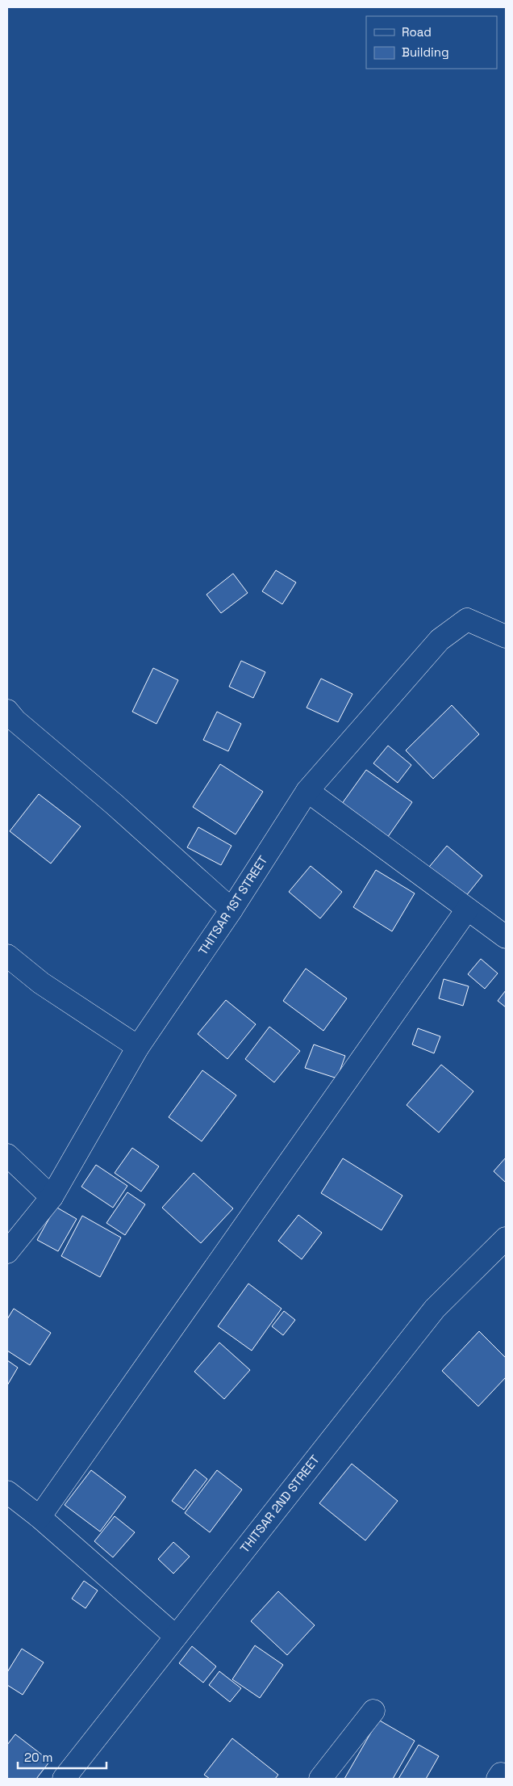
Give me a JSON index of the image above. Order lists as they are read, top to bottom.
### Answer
{
  "streets": {
    "street": ["THITSAR 1ST STREET", "THITSAR 2ND STREET"]
  },
  "legend": ["Road", "Building"],
  "scale_bar": "20 m"
}
